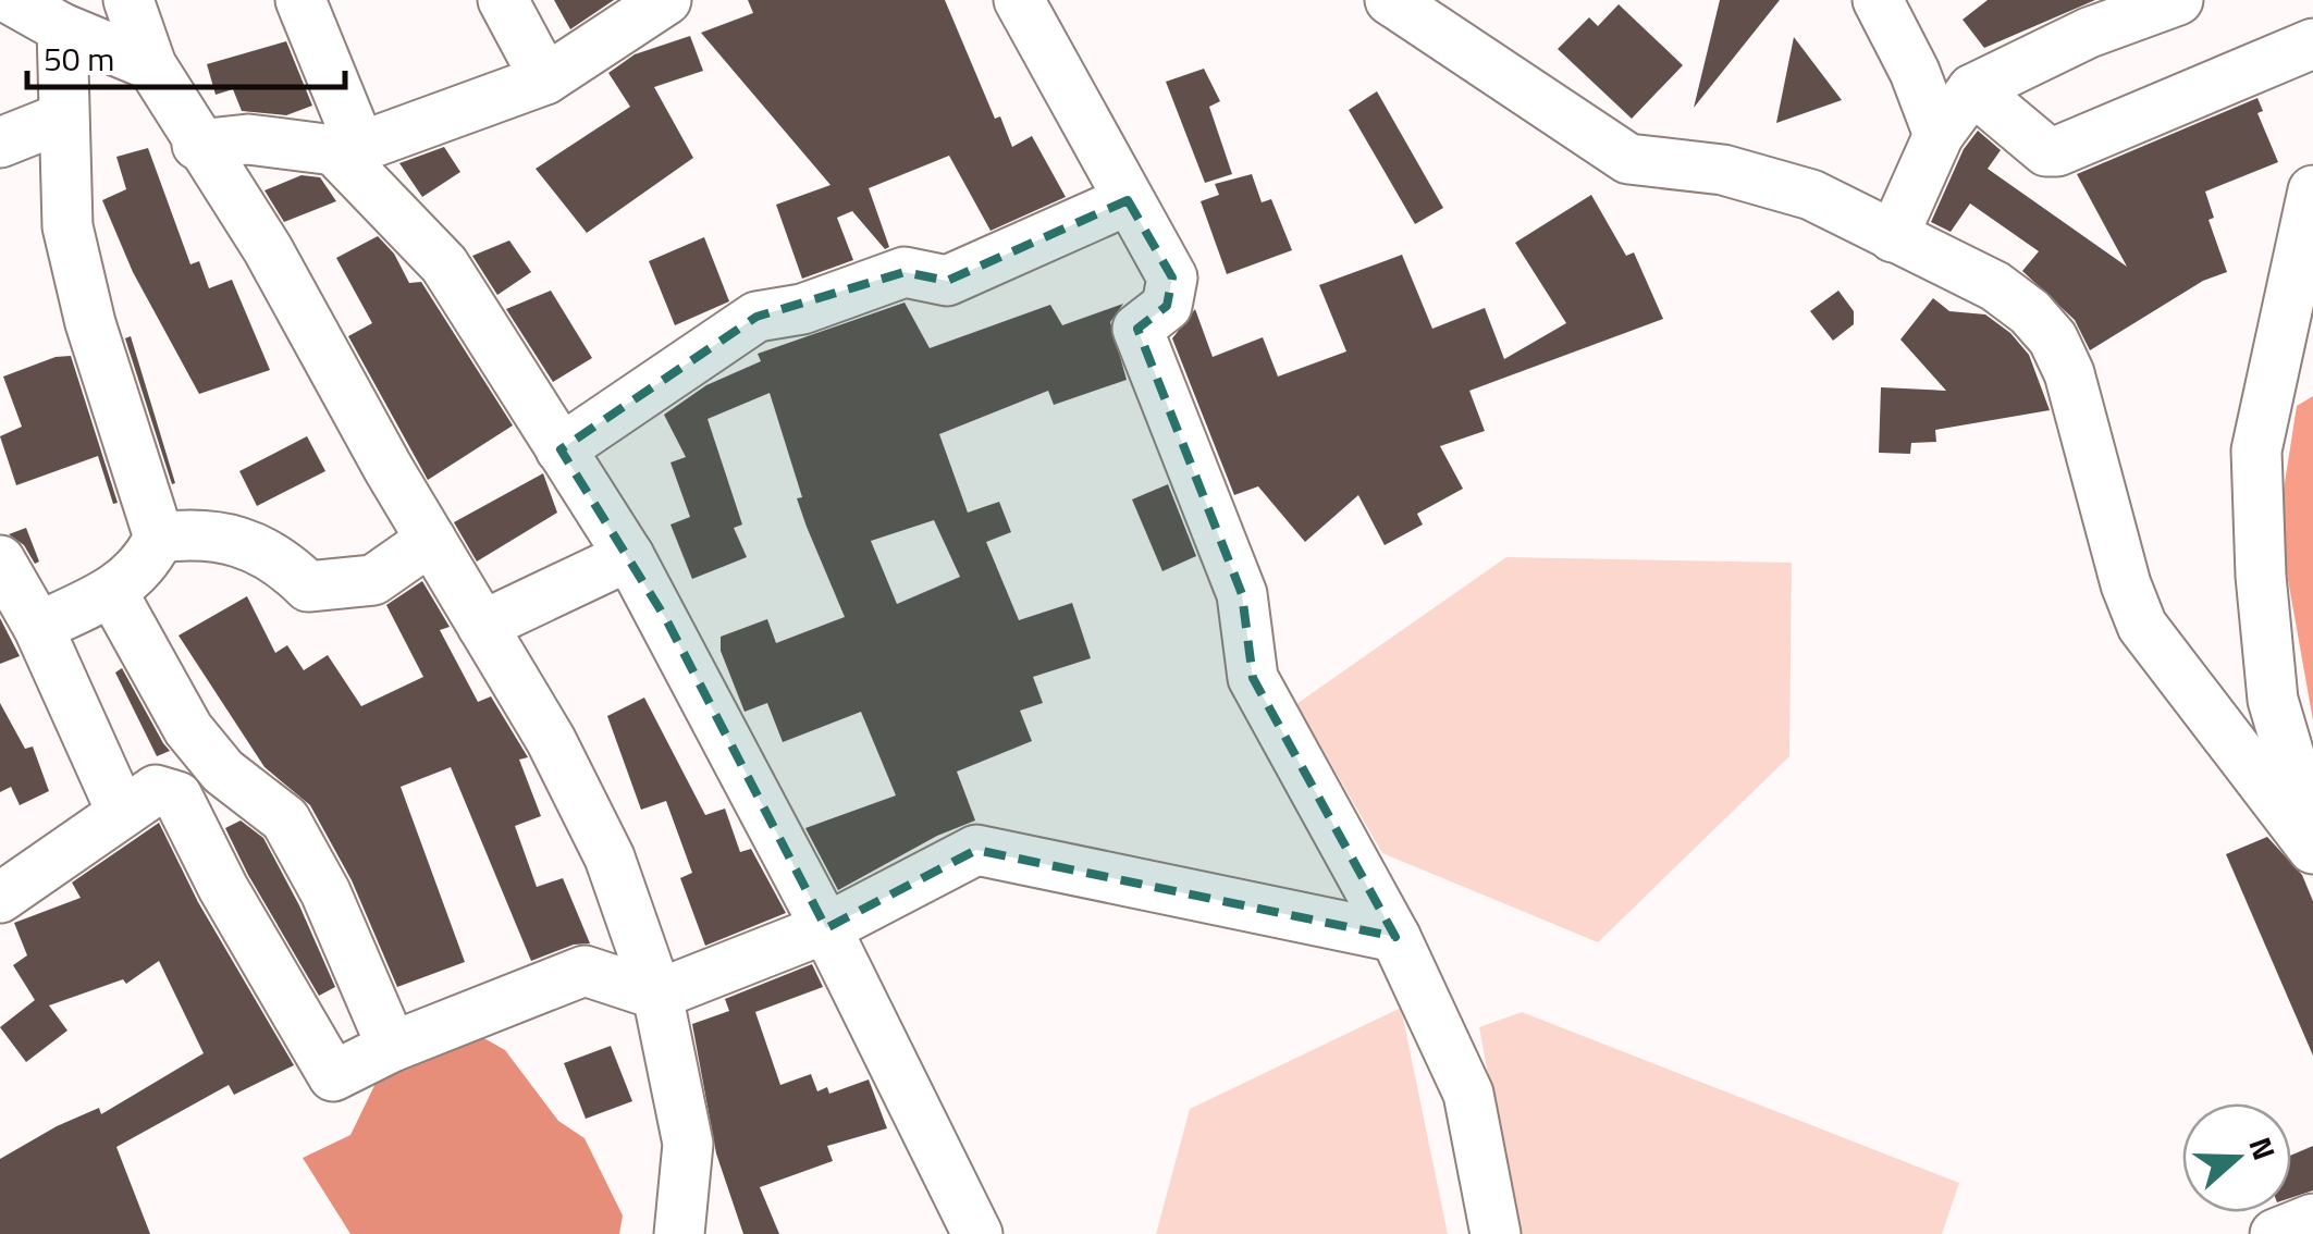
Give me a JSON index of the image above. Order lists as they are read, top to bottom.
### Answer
{
  "scale_bar": "50 m",
  "north": "right"
}
